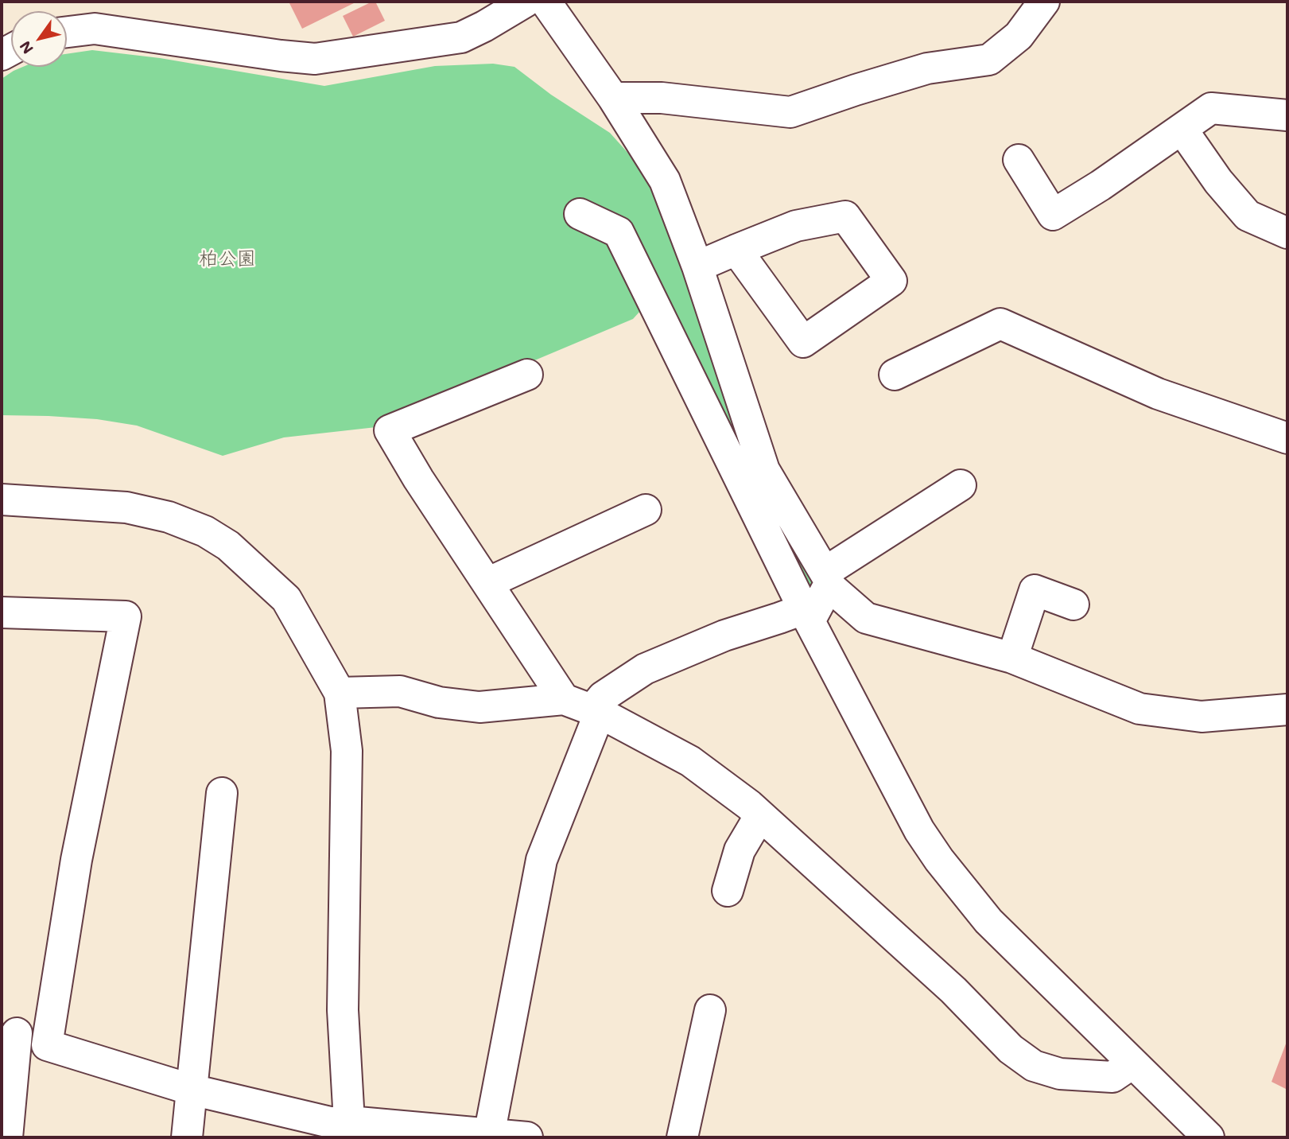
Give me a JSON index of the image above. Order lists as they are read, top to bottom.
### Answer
{
  "parks": ["柏公園"],
  "north": "bottom left"
}
